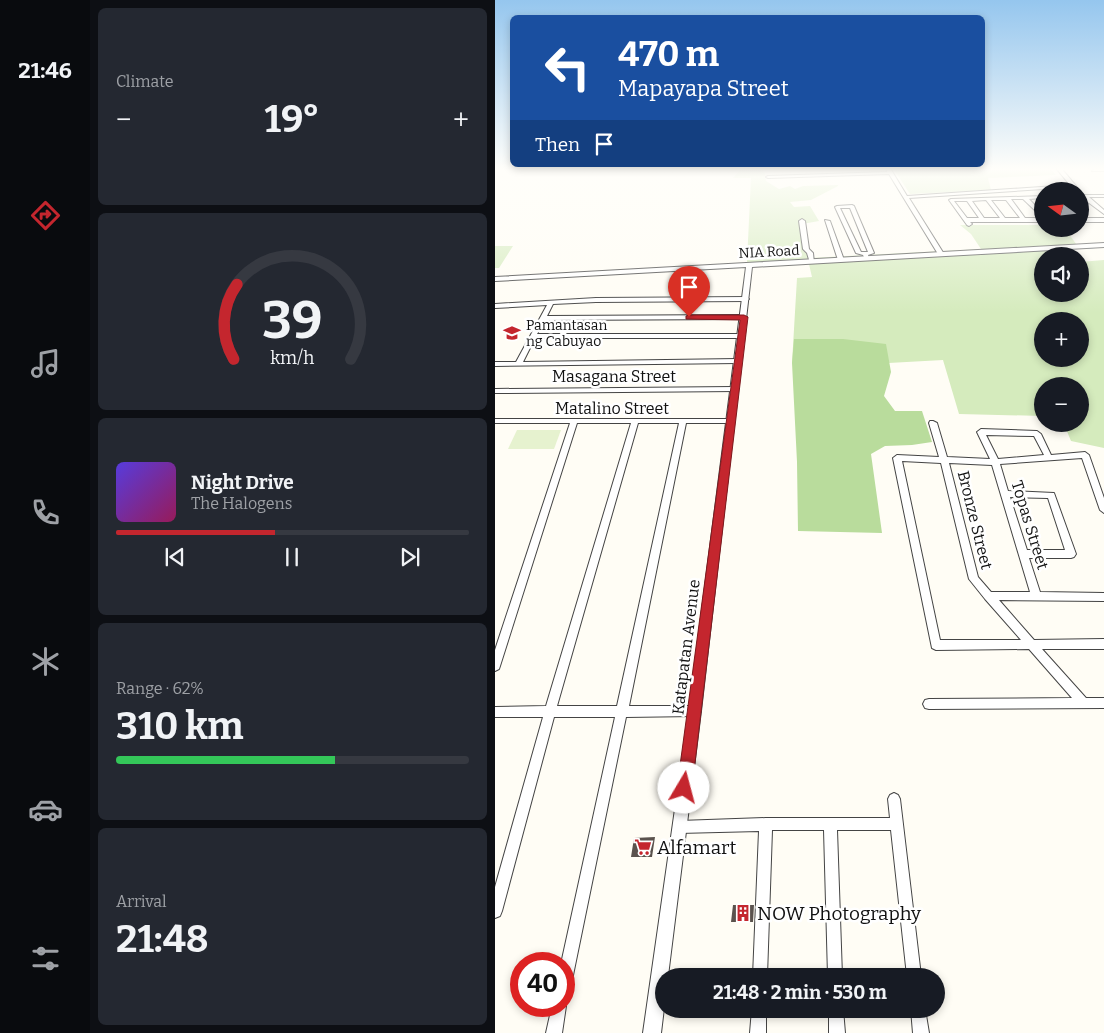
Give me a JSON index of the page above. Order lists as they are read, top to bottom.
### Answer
{
  "streets": {
    "street": [
      "NIA Road",
      "Masagana Street",
      "Matalino Street",
      "Bronze Street",
      "Topas Street",
      "Katapatan Avenue"
    ]
  },
  "crossings": [
    ["NIA Road", "Katapatan Avenue"],
    ["Masagana Street", "Katapatan Avenue"],
    ["Matalino Street", "Katapatan Avenue"]
  ],
  "places": {
    "school or university": ["Pamantasan ng Cabuyao"],
    "supermarket": ["Alfamart"],
    "building": ["NOW Photography"]
  },
  "north": "left",
  "page": {
    "tabs": "21:46",
    "tile": [
      "Climate",
      ["Range · 62%", "310 km"],
      ["Arrival", "21:48"]
    ],
    "turn": ["470 m", "Mapayapa Street"],
    "heat": ["−", "19°", "+"],
    "then": "Then",
    "map_buttons": ["+", "−"],
    "song": ["Night Drive", "The Halogens"],
    "limit": "40",
    "trip": "21:48 · 2 min · 530 m",
    "gauge": ["39", "km/h"]
  }
}
